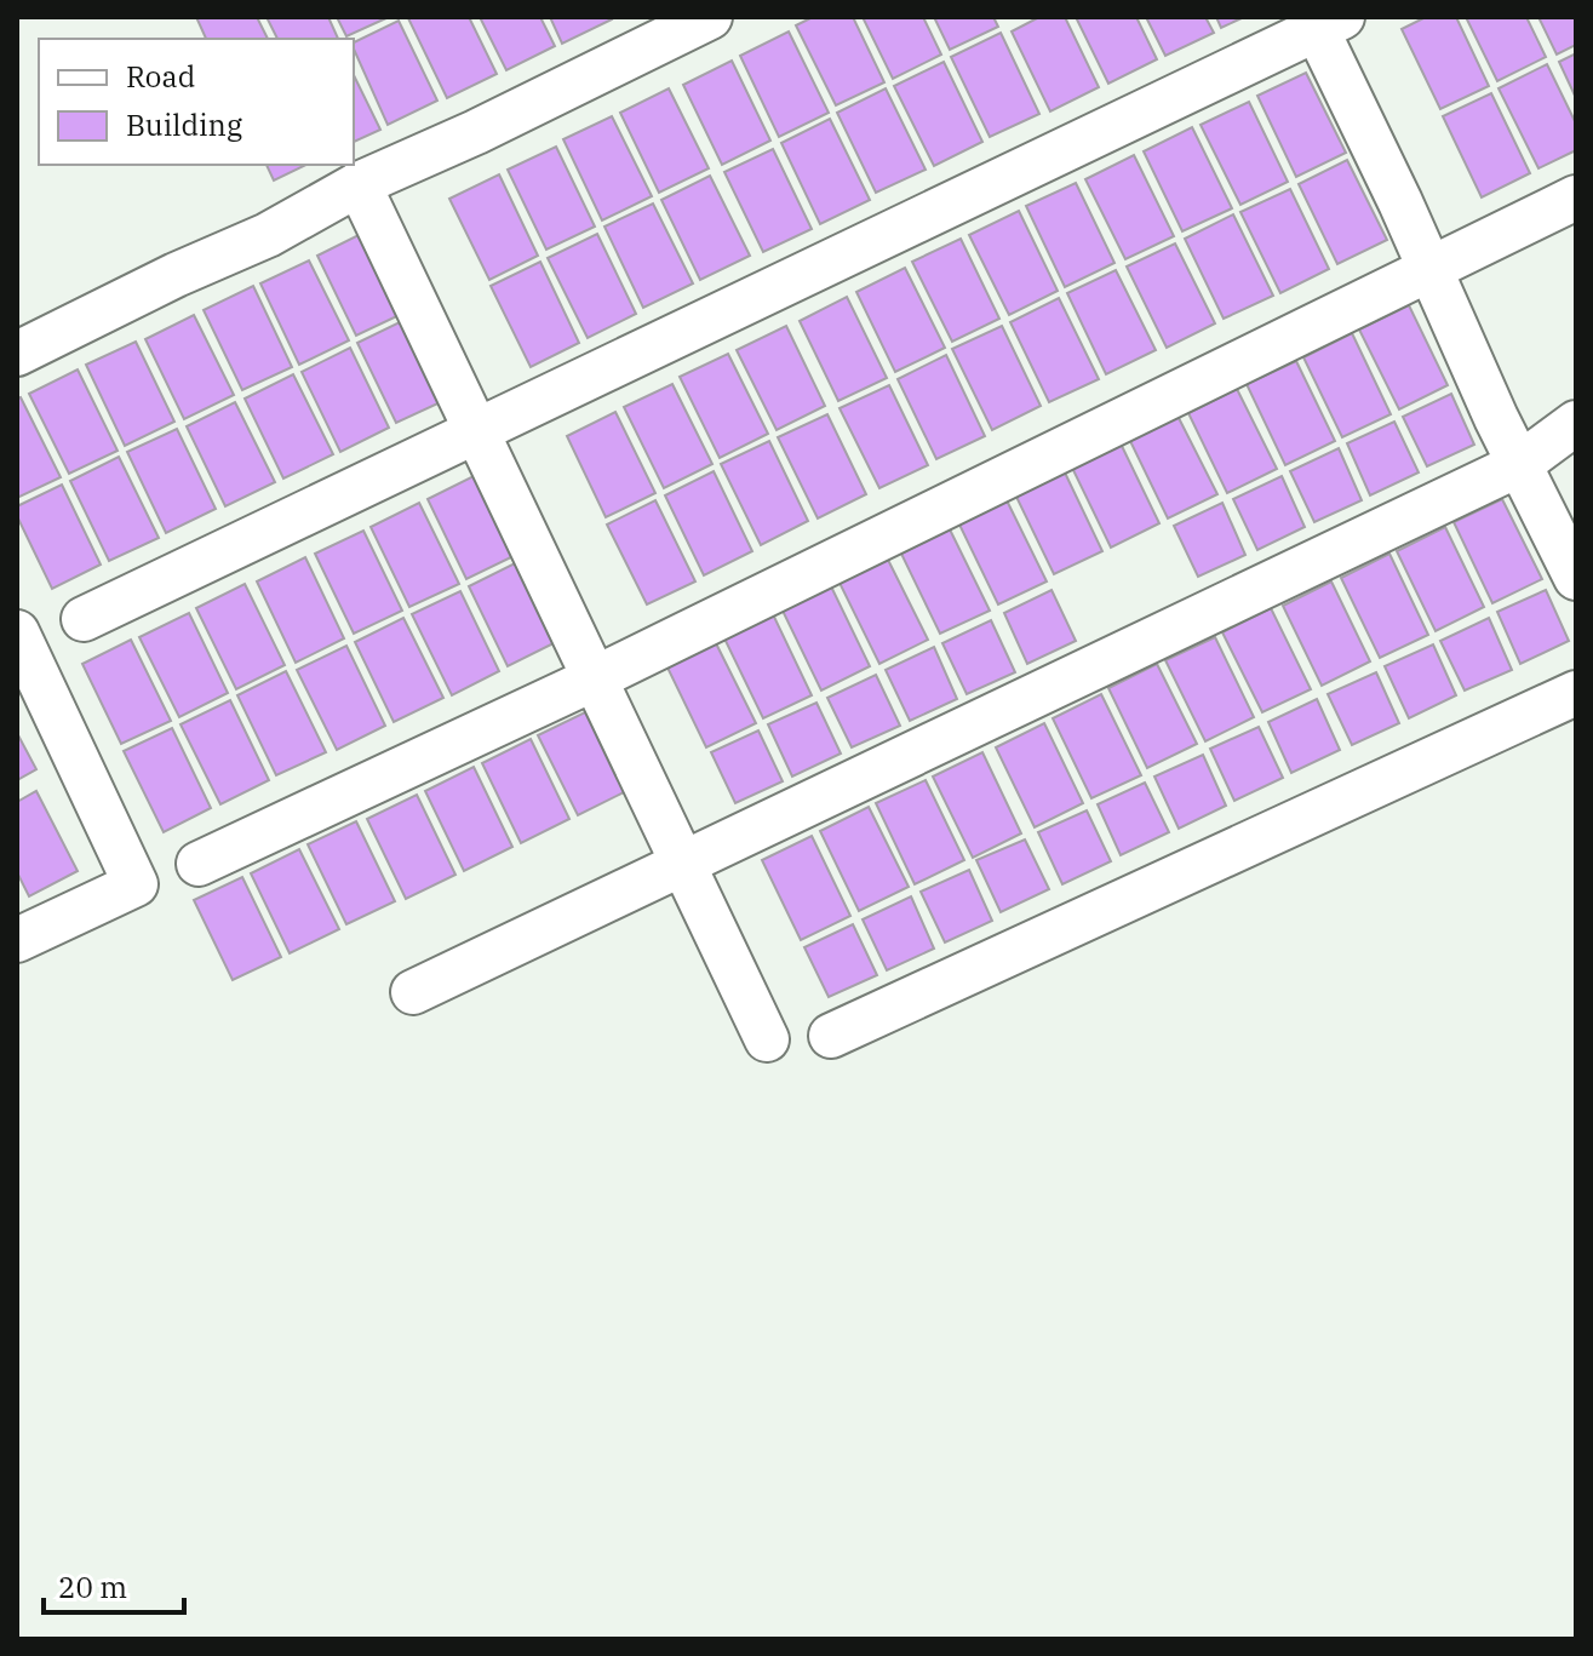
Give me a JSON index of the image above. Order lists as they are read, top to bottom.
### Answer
{
  "legend": ["Road", "Building"],
  "scale_bar": "20 m"
}
